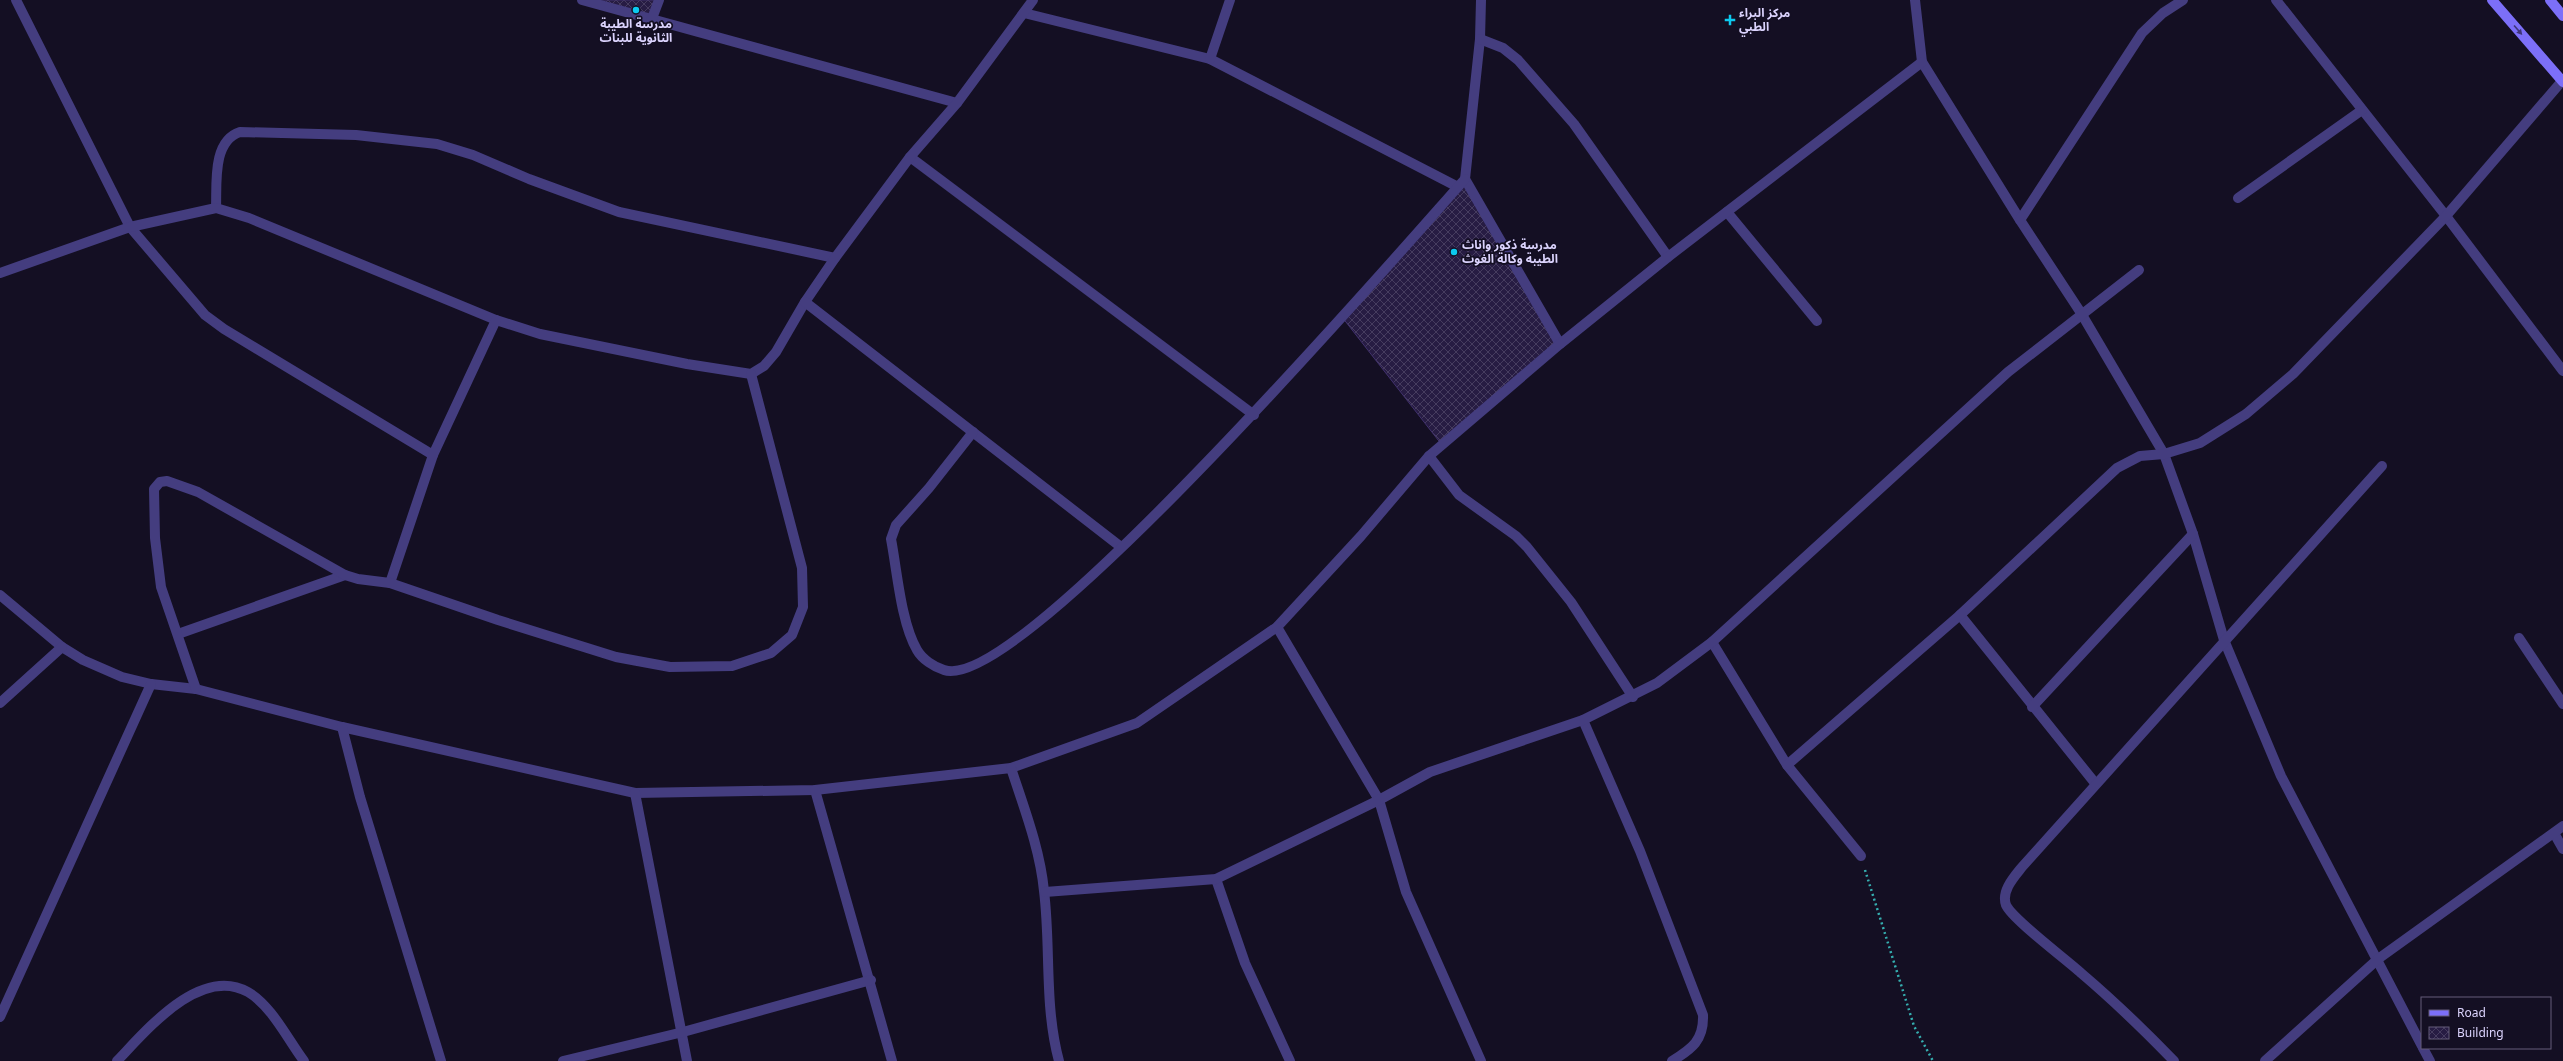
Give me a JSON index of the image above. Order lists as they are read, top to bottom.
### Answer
{
  "places": {
    "other": ["مدرسة الطيبة الثانوية للبنات", "مدرسة ذكور واناث الطيبة وكالة الغوث"],
    "health": ["مركز البراء الطبي"]
  },
  "legend": ["Road", "Building"]
}
